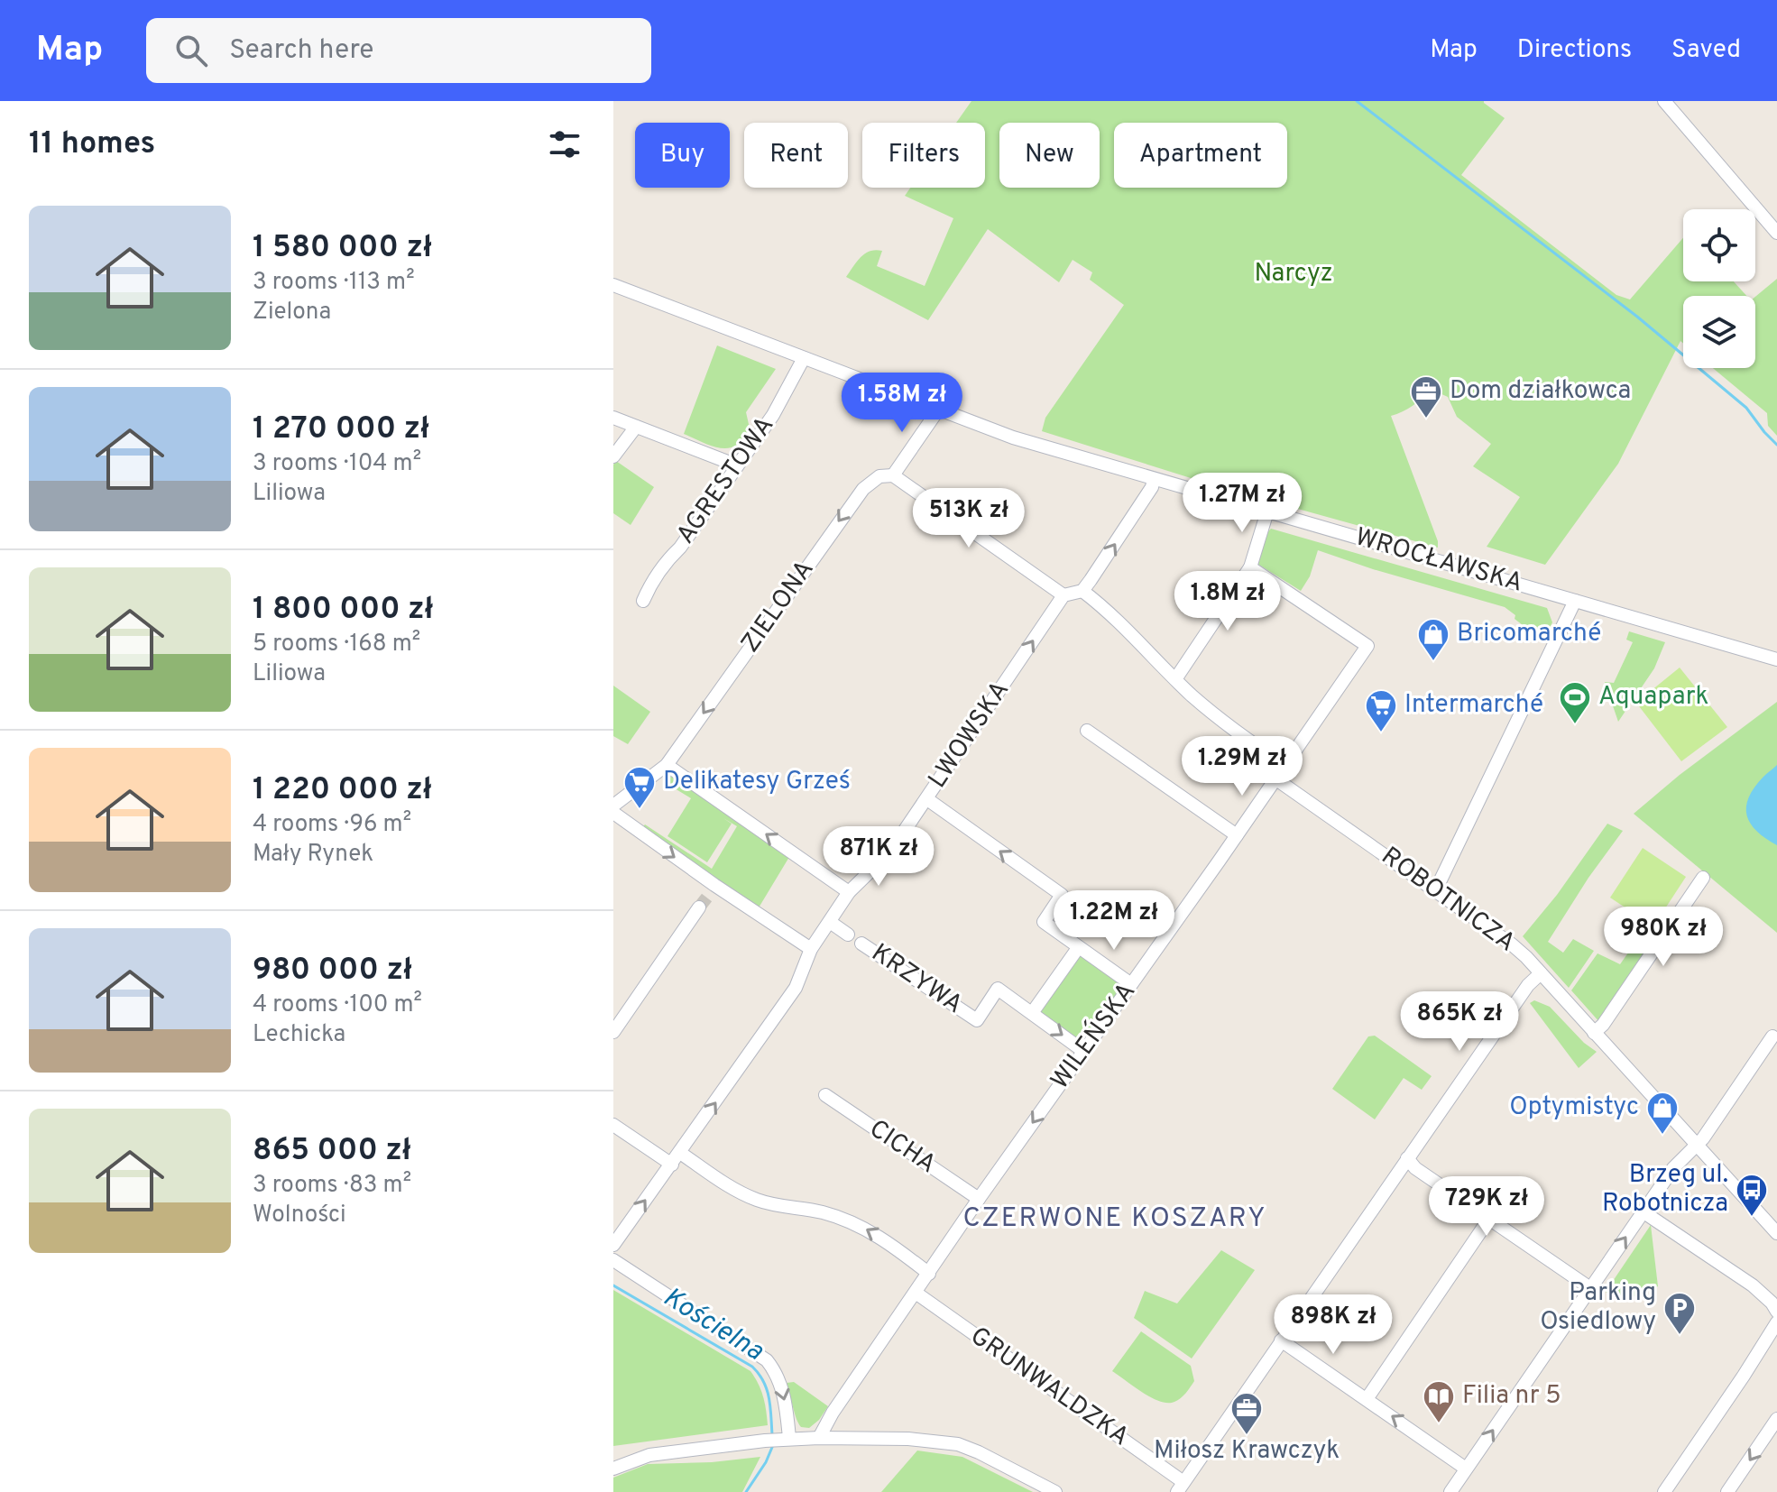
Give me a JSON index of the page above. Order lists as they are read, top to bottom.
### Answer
{
  "streets": {
    "street": [
      "AGRESTOWA",
      "WROCŁAWSKA",
      "ZIELONA",
      "LWOWSKA",
      "ROBOTNICZA",
      "KRZYWA",
      "WILEŃSKA",
      "CICHA",
      "GRUNWALDZKA"
    ]
  },
  "crossings": [
    ["AGRESTOWA", "WROCŁAWSKA"],
    ["WROCŁAWSKA", "ZIELONA"],
    ["LWOWSKA", "KRZYWA"],
    ["ROBOTNICZA", "WILEŃSKA"],
    ["WILEŃSKA", "CICHA"],
    ["WILEŃSKA", "GRUNWALDZKA"]
  ],
  "one_way": ["ZIELONA", "LWOWSKA"],
  "districts": ["CZERWONE KOSZARY"],
  "water": ["Kościelna"],
  "parks": ["Narcyz"],
  "places": {
    "office": ["Dom działkowca", "Miłosz Krawczyk"],
    "shop": ["Bricomarché", "Optymistyc"],
    "sports": ["Aquapark"],
    "supermarket": ["Intermarché", "Delikatesy Grześ"],
    "bus stop": ["Brzeg ul. Robotnicza"],
    "parking": ["Parking Osiedlowy"],
    "library": ["Filia nr 5"]
  },
  "page": {
    "header": "Map",
    "search": "Search here",
    "nav": ["Map", "Directions", "Saved"],
    "heading": "11 homes",
    "chip": [
      "Buy",
      "Rent",
      "Filters",
      "New",
      "Apartment"
    ],
    "list": [
      {
        "name": "1 580 000 zł",
        "note": "3 rooms · 113 m² · Zielona"
      },
      {
        "name": "1 270 000 zł",
        "note": "3 rooms · 104 m² · Liliowa"
      },
      {
        "name": "1 800 000 zł",
        "note": "5 rooms · 168 m² · Liliowa"
      },
      {
        "name": "1 220 000 zł",
        "note": "4 rooms · 96 m² · Mały Rynek"
      },
      {
        "name": "980 000 zł",
        "note": "4 rooms · 100 m² · Lechicka"
      },
      {
        "name": "865 000 zł",
        "note": "3 rooms · 83 m² · Wolności"
      }
    ],
    "price": [
      "1.58M zł",
      "1.27M zł",
      "513K zł",
      "1.8M zł",
      "1.29M zł",
      "871K zł",
      "1.22M zł",
      "980K zł",
      "865K zł",
      "729K zł",
      "898K zł"
    ]
  }
}
